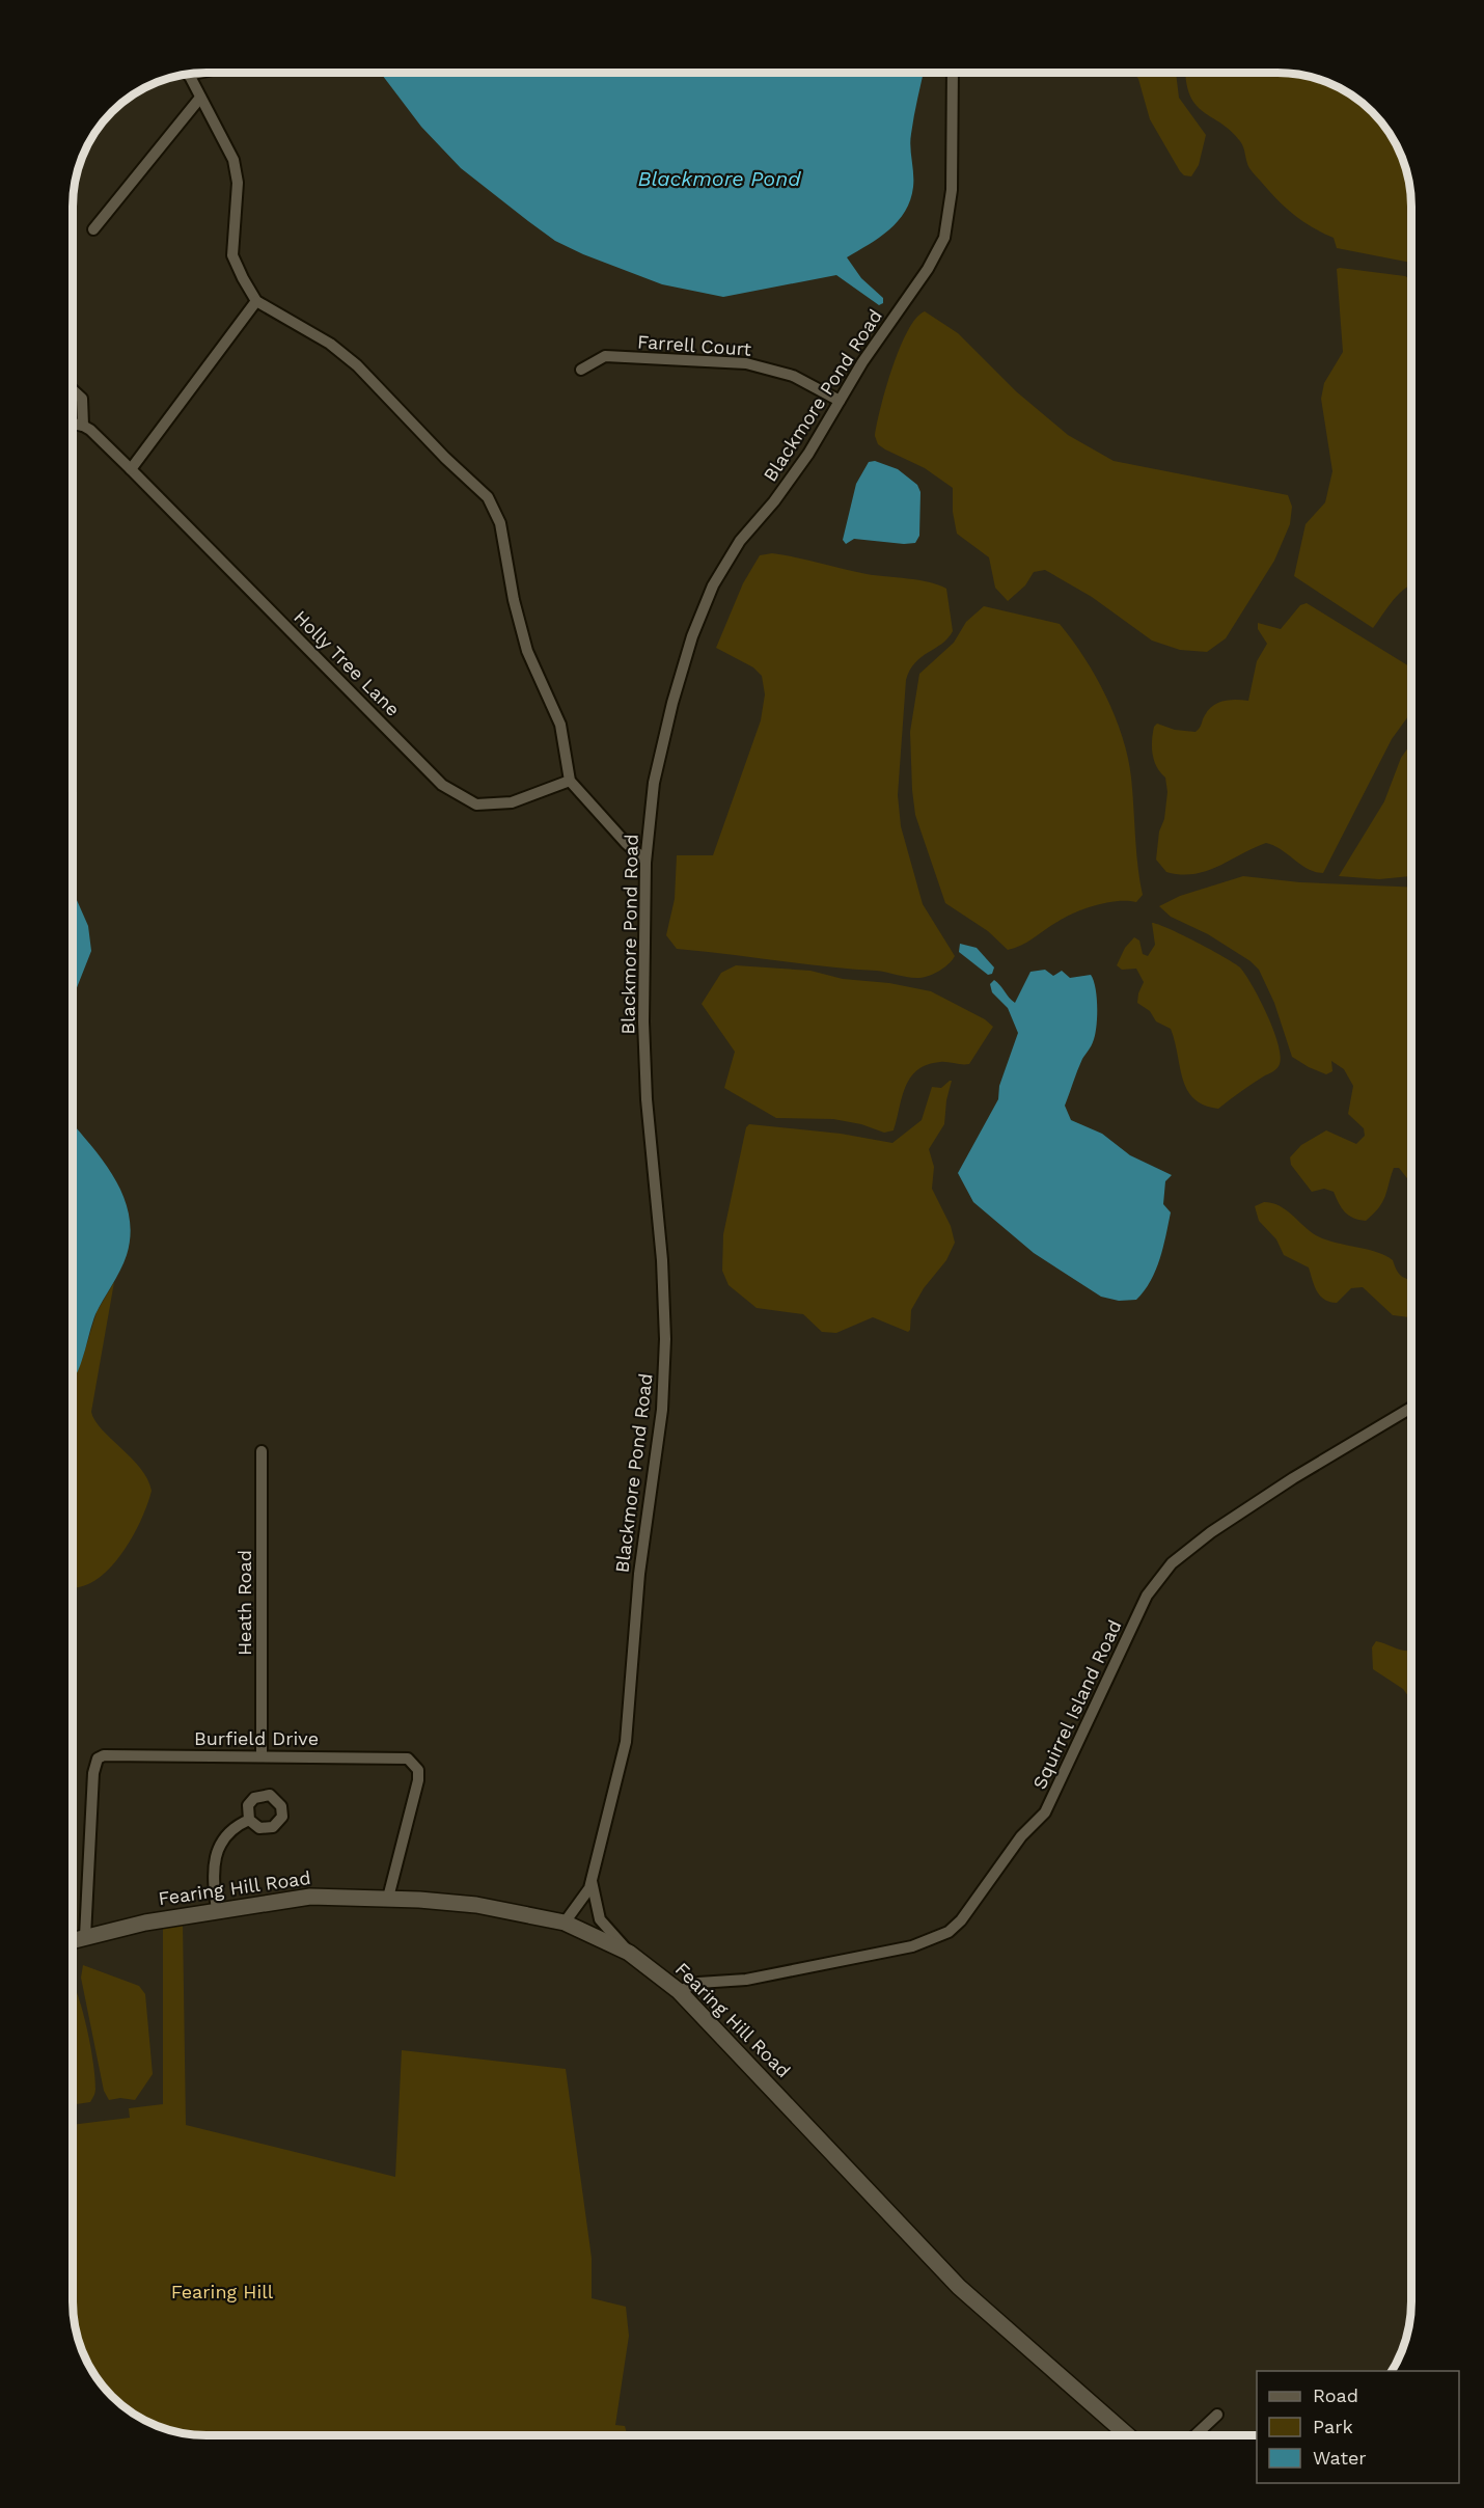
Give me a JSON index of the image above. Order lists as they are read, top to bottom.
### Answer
{
  "streets": {
    "main road": ["Fearing Hill Road"],
    "street": [
      "Farrell Court",
      "Blackmore Pond Road",
      "Holly Tree Lane",
      "Heath Road",
      "Squirrel Island Road",
      "Burfield Drive"
    ]
  },
  "crossings": [
    ["Farrell Court", "Blackmore Pond Road"],
    ["Blackmore Pond Road", "Fearing Hill Road"],
    ["Heath Road", "Burfield Drive"],
    ["Squirrel Island Road", "Fearing Hill Road"],
    ["Burfield Drive", "Fearing Hill Road"]
  ],
  "water": ["Blackmore Pond"],
  "parks": ["Fearing Hill"],
  "legend": ["Road", "Park", "Water"]
}
